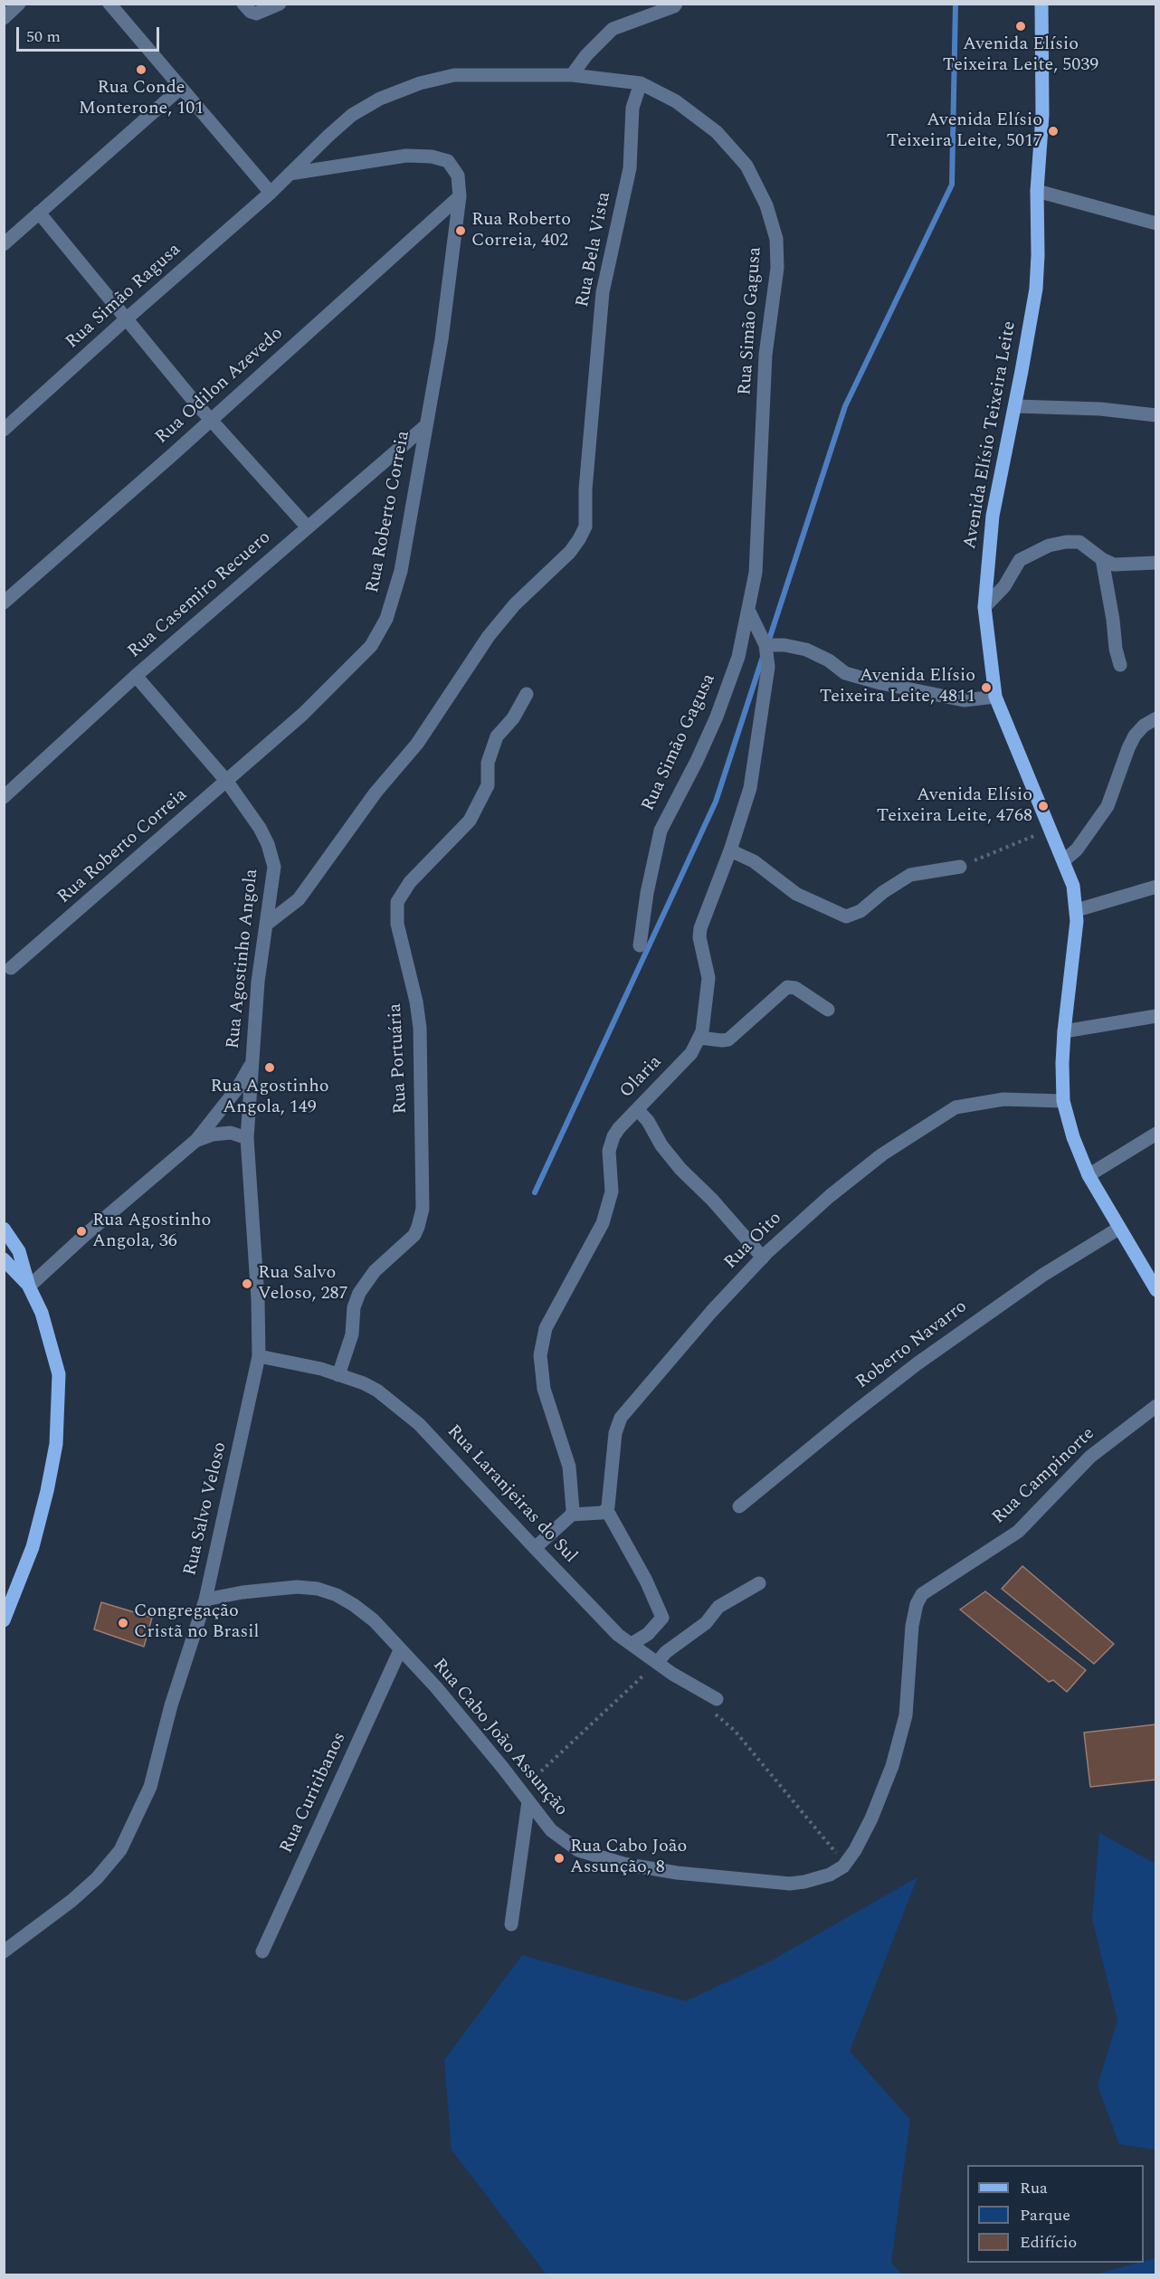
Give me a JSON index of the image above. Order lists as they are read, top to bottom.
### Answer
{
  "streets": {
    "main road": ["Avenida Elísio Teixeira Leite"],
    "street": [
      "Rua Bela Vista",
      "Rua Simão Ragusa",
      "Rua Simão Gagusa",
      "Rua Odilon Azevedo",
      "Rua Roberto Correia",
      "Rua Casemiro Recuero",
      "Rua Agostinho Angola",
      "Rua Portuária",
      "Olaria",
      "Rua Oito",
      "Roberto Navarro",
      "Rua Campinorte",
      "Rua Laranjeiras do Sul",
      "Rua Salvo Veloso",
      "Rua Cabo João Assunção",
      "Rua Curitibanos"
    ]
  },
  "crossings": [
    ["Rua Bela Vista", "Rua Simão Gagusa"],
    ["Rua Bela Vista", "Rua Agostinho Angola"],
    ["Rua Simão Ragusa", "Rua Simão Gagusa"],
    ["Rua Simão Gagusa", "Rua Roberto Correia"],
    ["Rua Simão Gagusa", "Olaria"],
    ["Rua Odilon Azevedo", "Rua Roberto Correia"],
    ["Avenida Elísio Teixeira Leite", "Rua Oito"],
    ["Avenida Elísio Teixeira Leite", "Roberto Navarro"],
    ["Rua Roberto Correia", "Rua Casemiro Recuero"],
    ["Rua Roberto Correia", "Rua Agostinho Angola"],
    ["Rua Casemiro Recuero", "Rua Agostinho Angola"],
    ["Rua Agostinho Angola", "Rua Salvo Veloso"],
    ["Rua Portuária", "Rua Laranjeiras do Sul"],
    ["Rua Campinorte", "Rua Cabo João Assunção"],
    ["Rua Laranjeiras do Sul", "Rua Salvo Veloso"],
    ["Rua Salvo Veloso", "Rua Cabo João Assunção"],
    ["Rua Cabo João Assunção", "Rua Curitibanos"]
  ],
  "places": [
    "Avenida Elísio Teixeira Leite, 5039",
    "Rua Conde Monterone, 101",
    "Avenida Elísio Teixeira Leite, 5017",
    "Rua Roberto Correia, 402",
    "Avenida Elísio Teixeira Leite, 4811",
    "Avenida Elísio Teixeira Leite, 4768",
    "Rua Agostinho Angola, 149",
    "Rua Agostinho Angola, 36",
    "Rua Salvo Veloso, 287",
    "Congregação Cristã no Brasil",
    "Rua Cabo João Assunção, 8"
  ],
  "legend": ["Rua", "Parque", "Edifício"],
  "scale_bar": "50 m"
}
